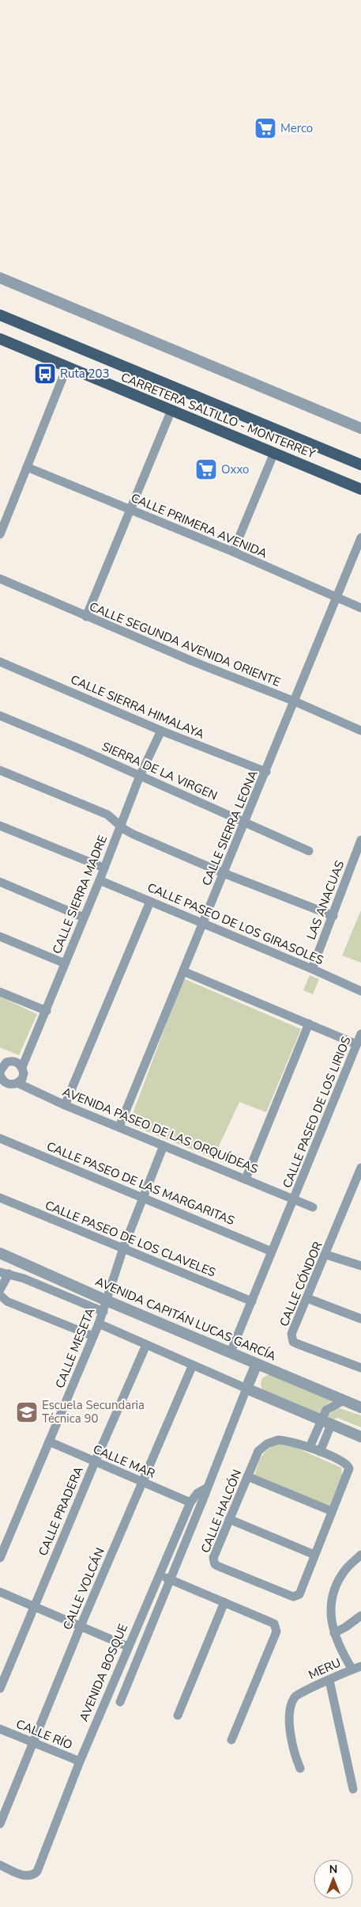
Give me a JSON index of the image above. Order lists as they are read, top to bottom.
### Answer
{
  "streets": {
    "main road": ["CARRETERA SALTILLO - MONTERREY"],
    "street": [
      "CALLE PRIMERA AVENIDA",
      "CALLE SEGUNDA AVENIDA ORIENTE",
      "CALLE SIERRA HIMALAYA",
      "SIERRA DE LA VIRGEN",
      "CALLE SIERRA LEONA",
      "CALLE SIERRA MADRE",
      "LAS ANACUAS",
      "CALLE PASEO DE LOS GIRASOLES",
      "CALLE PASEO DE LOS LIRIOS",
      "AVENIDA PASEO DE LAS ORQUÍDEAS",
      "CALLE PASEO DE LAS MARGARITAS",
      "CALLE PASEO DE LOS CLAVELES",
      "CALLE CÓNDOR",
      "AVENIDA CAPITÁN LUCAS GARCÍA",
      "CALLE MESETA",
      "CALLE MAR",
      "CALLE PRADERA",
      "CALLE HALCÓN",
      "CALLE VOLCÁN",
      "MERU",
      "AVENIDA BOSQUE",
      "CALLE RÍO"
    ]
  },
  "crossings": [
    ["CALLE PRIMERA AVENIDA", "CALLE SIERRA LEONA"],
    ["CALLE SEGUNDA AVENIDA ORIENTE", "CALLE SIERRA LEONA"],
    ["CALLE SIERRA HIMALAYA", "CALLE SIERRA LEONA"],
    ["CALLE SIERRA HIMALAYA", "CALLE SIERRA MADRE"],
    ["SIERRA DE LA VIRGEN", "CALLE SIERRA LEONA"],
    ["SIERRA DE LA VIRGEN", "CALLE SIERRA MADRE"],
    ["CALLE SIERRA LEONA", "CALLE PASEO DE LOS GIRASOLES"],
    ["CALLE SIERRA LEONA", "AVENIDA PASEO DE LAS ORQUÍDEAS"],
    ["CALLE SIERRA MADRE", "CALLE PASEO DE LOS GIRASOLES"],
    ["CALLE SIERRA MADRE", "AVENIDA PASEO DE LAS ORQUÍDEAS"],
    ["LAS ANACUAS", "CALLE PASEO DE LOS GIRASOLES"],
    ["CALLE PASEO DE LOS LIRIOS", "AVENIDA PASEO DE LAS ORQUÍDEAS"],
    ["CALLE PASEO DE LOS LIRIOS", "CALLE PASEO DE LAS MARGARITAS"],
    ["CALLE PASEO DE LOS LIRIOS", "CALLE PASEO DE LOS CLAVELES"],
    ["CALLE PASEO DE LOS LIRIOS", "AVENIDA CAPITÁN LUCAS GARCÍA"],
    ["AVENIDA PASEO DE LAS ORQUÍDEAS", "CALLE MESETA"],
    ["CALLE PASEO DE LAS MARGARITAS", "CALLE MESETA"],
    ["CALLE PASEO DE LOS CLAVELES", "CALLE MESETA"],
    ["AVENIDA CAPITÁN LUCAS GARCÍA", "CALLE MESETA"],
    ["AVENIDA CAPITÁN LUCAS GARCÍA", "AVENIDA BOSQUE"],
    ["CALLE MESETA", "CALLE MAR"],
    ["CALLE MAR", "CALLE PRADERA"],
    ["CALLE MAR", "CALLE VOLCÁN"],
    ["CALLE MAR", "AVENIDA BOSQUE"],
    ["CALLE VOLCÁN", "CALLE RÍO"],
    ["AVENIDA BOSQUE", "CALLE RÍO"]
  ],
  "places": {
    "supermarket": ["Merco", "Oxxo"],
    "bus stop": ["Ruta 203"],
    "school or university": ["Escuela Secundaria Técnica 90"]
  },
  "north": "top"
}
